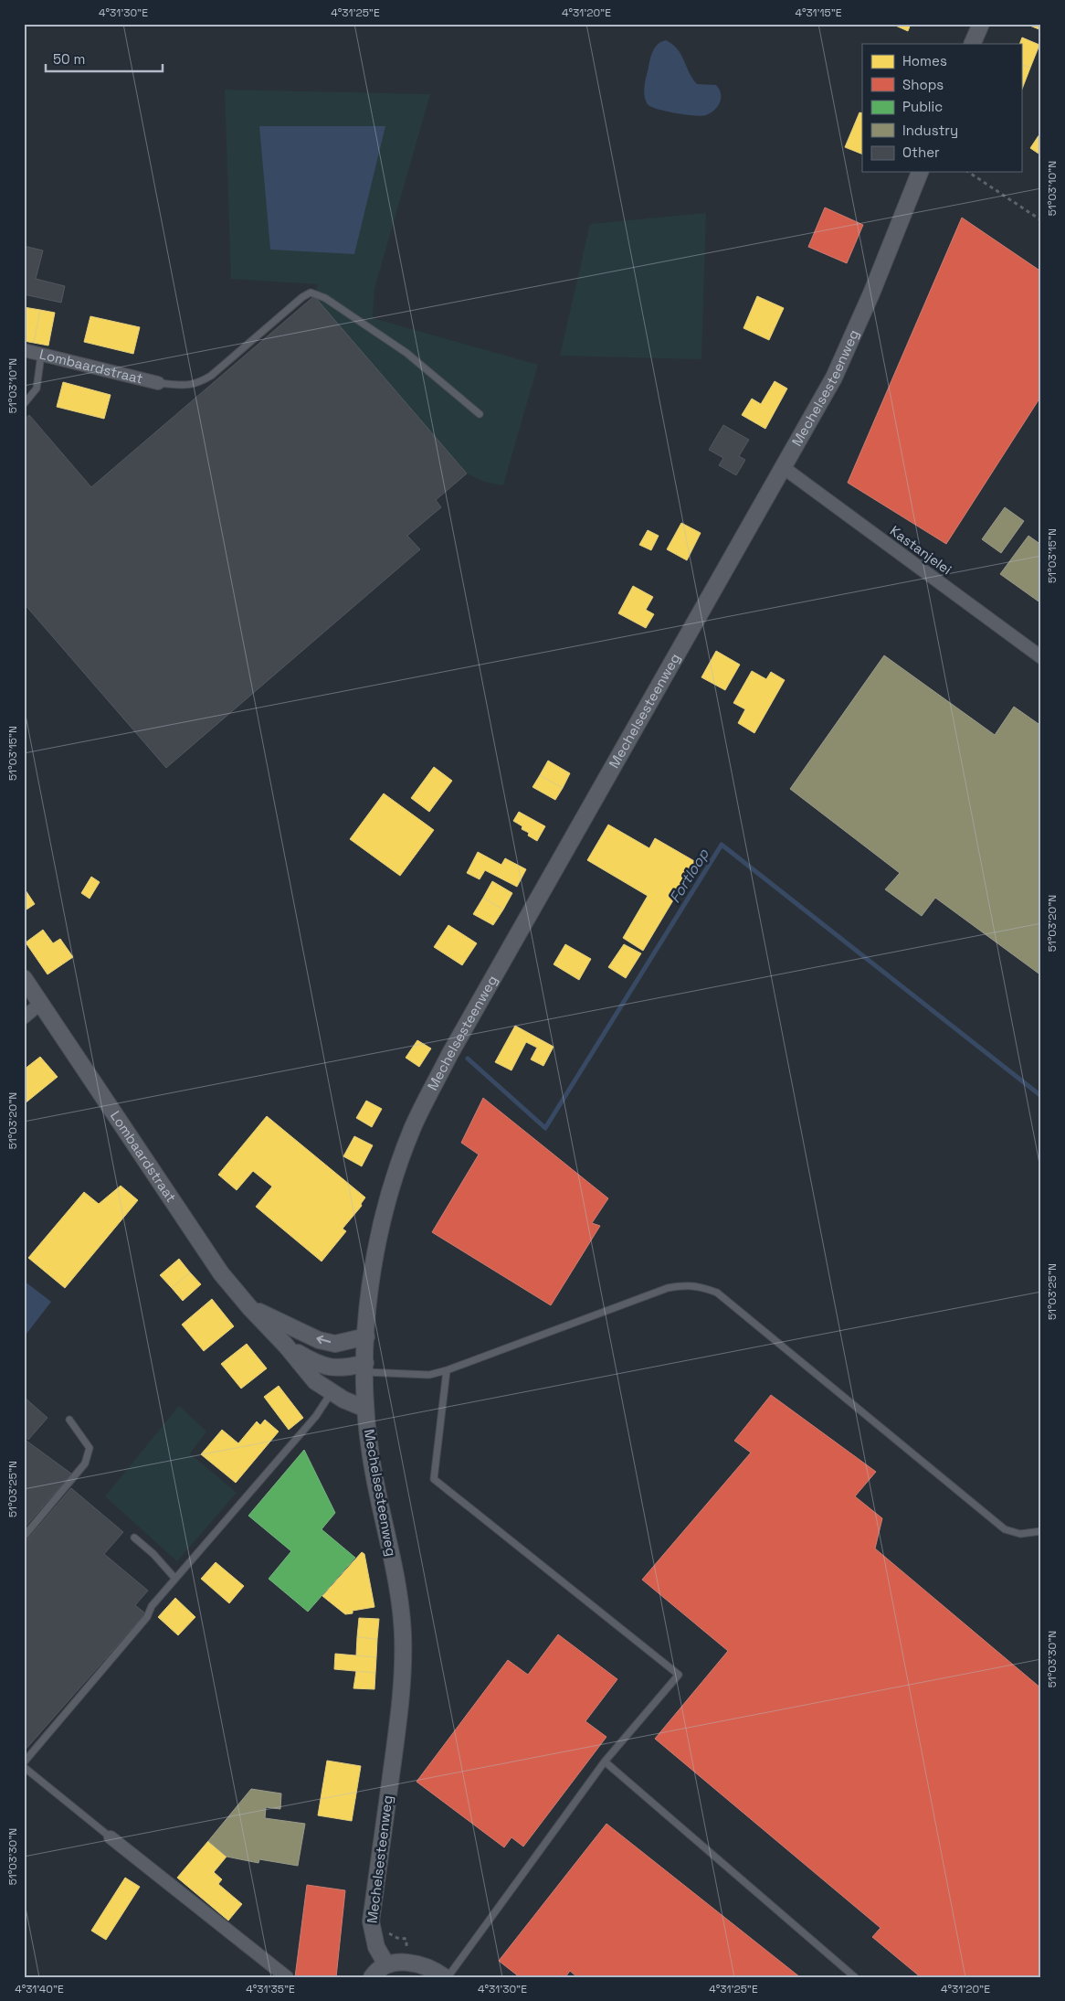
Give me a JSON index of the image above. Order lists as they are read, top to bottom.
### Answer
{
  "streets": {
    "street": ["Lombaardstraat", "Mechelsesteenweg", "Kastanjelei"]
  },
  "crossings": [
    ["Lombaardstraat", "Mechelsesteenweg"],
    ["Mechelsesteenweg", "Kastanjelei"]
  ],
  "water": ["Fortloop"],
  "legend": [
    "Homes",
    "Shops",
    "Public",
    "Industry",
    "Other"
  ],
  "scale_bar": "50 m",
  "coordinates": [
    "4°31'30\"E",
    "4°31'25\"E",
    "4°31'20\"E",
    "4°31'15\"E",
    "51°03'10\"N",
    "51°03'15\"N",
    "51°03'20\"N",
    "51°03'25\"N",
    "51°03'30\"N",
    "4°31'40\"E",
    "4°31'35\"E"
  ]
}
